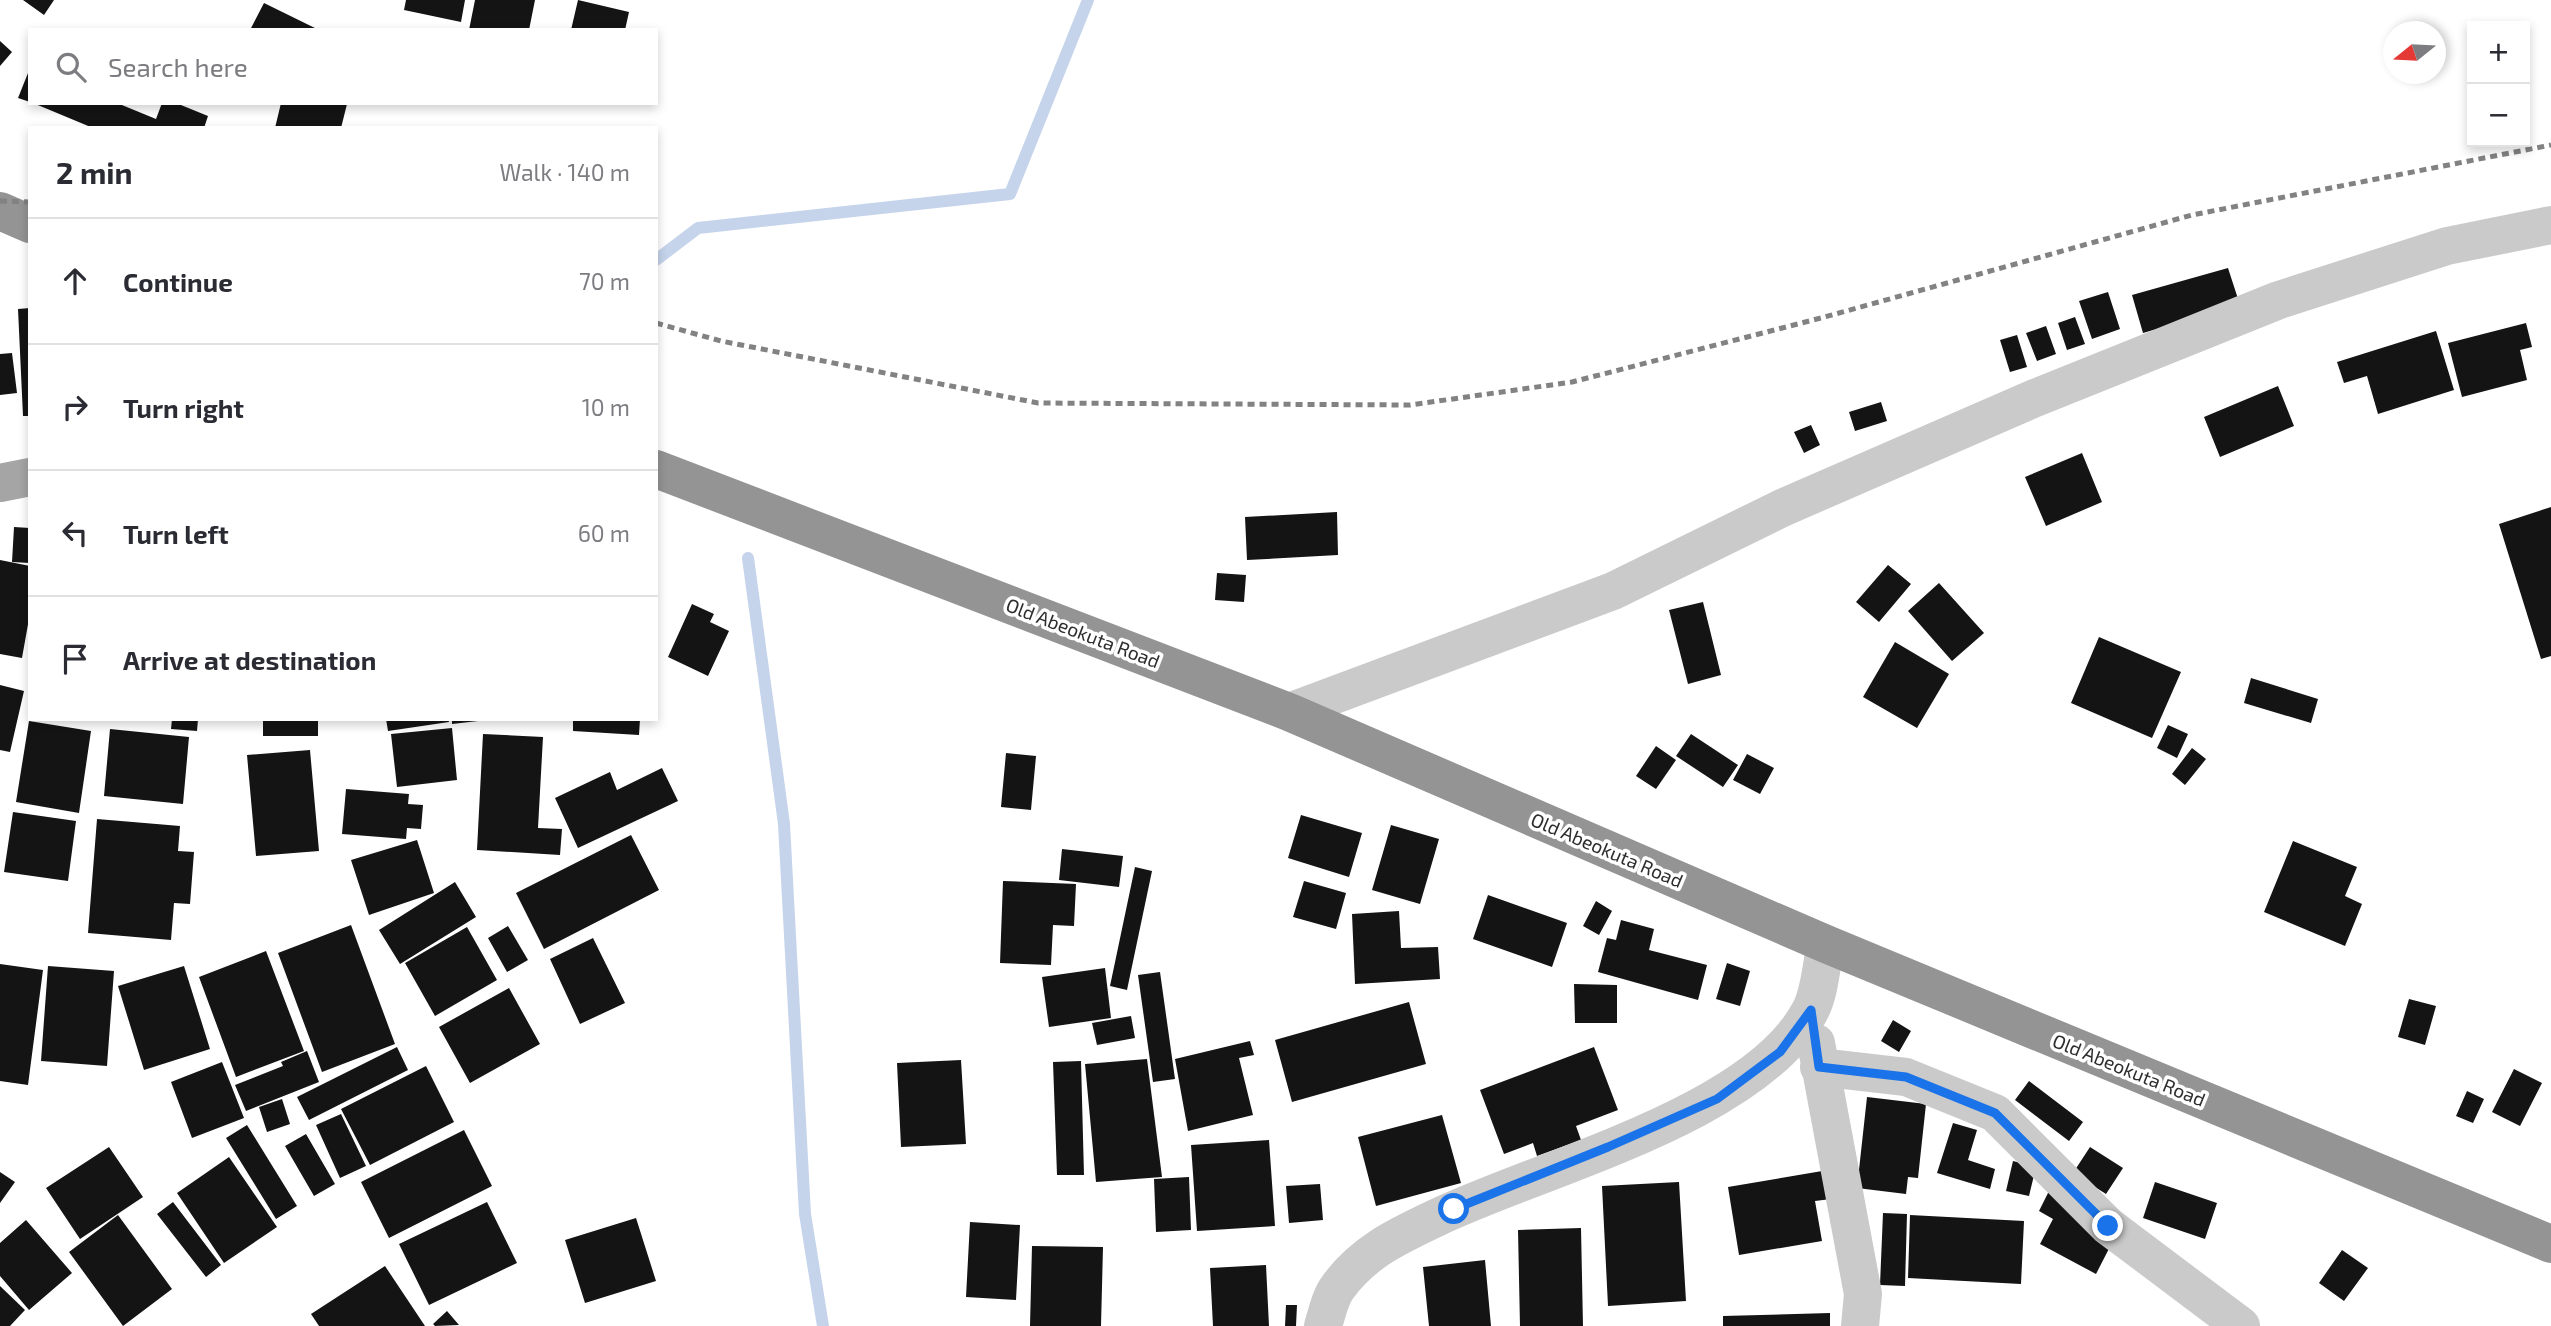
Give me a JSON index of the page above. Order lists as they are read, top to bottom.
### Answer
{
  "streets": {
    "highway": ["Old Abeokuta Road"]
  },
  "north": "left",
  "page": {
    "map_buttons": ["+", "−"],
    "search": "Search here",
    "heading": ["2 min", "Walk · 140 m"],
    "list": [
      ["Continue", "70 m"],
      ["Turn right", "10 m"],
      ["Turn left", "60 m"],
      "Arrive at destination"
    ]
  }
}
